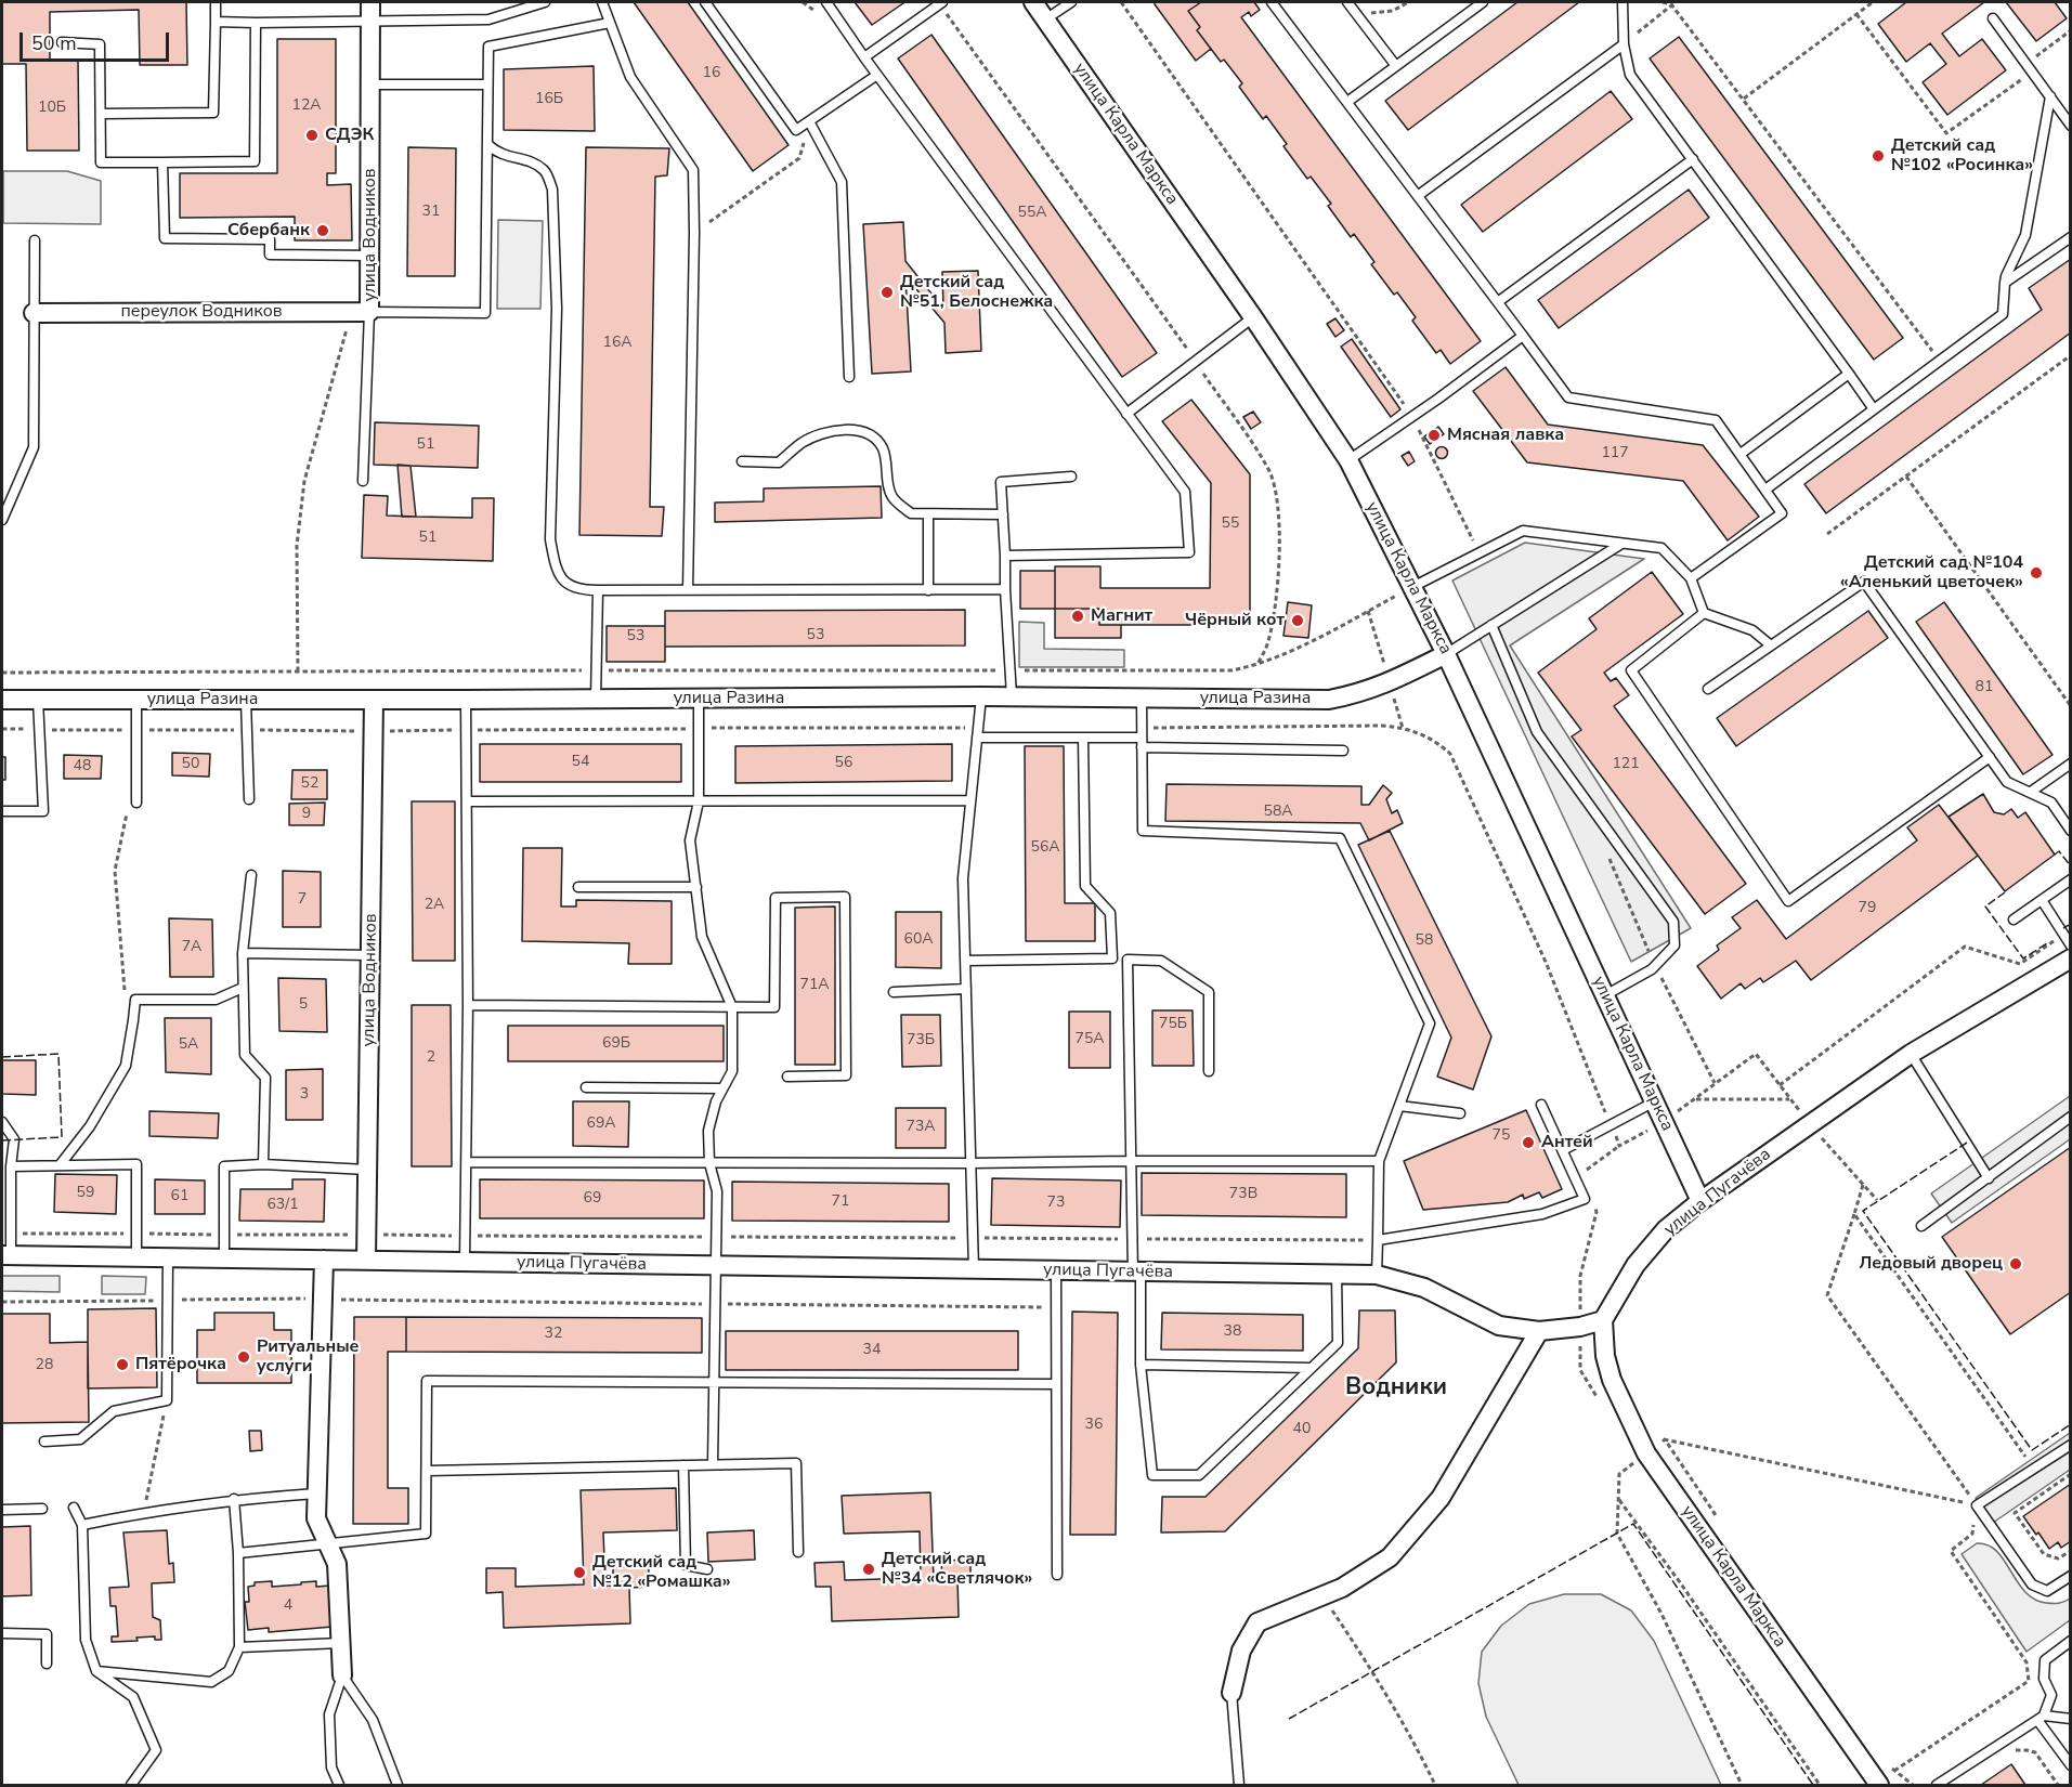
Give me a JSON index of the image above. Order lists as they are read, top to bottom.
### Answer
{
  "streets": {
    "street": [
      "улица Карла Маркса",
      "улица Водников",
      "переулок Водников",
      "улица Разина",
      "улица Пугачёва"
    ]
  },
  "crossings": [
    ["улица Карла Маркса", "улица Разина"],
    ["улица Карла Маркса", "улица Пугачёва"],
    ["улица Водников", "переулок Водников"],
    ["улица Водников", "улица Разина"],
    ["улица Водников", "улица Пугачёва"]
  ],
  "districts": ["Водники"],
  "places": [
    "СДЭК",
    "Детский сад №102 «Росинка»",
    "Сбербанк",
    "Детский сад №51, Белоснежка",
    "Мясная лавка",
    "Детский сад №104 «Аленький цветочек»",
    "Магнит",
    "Чёрный кот",
    "Антей",
    "Ледовый дворец",
    "Ритуальные услуги",
    "Пятёрочка",
    "Детский сад №34 «Светлячок»",
    "Детский сад №12 «Ромашка»"
  ],
  "house_numbers": [
    "16",
    "16Б",
    "12А",
    "10Б",
    "31",
    "55А",
    "16А",
    "51",
    "117",
    "55",
    "51",
    "53",
    "53",
    "81",
    "54",
    "56",
    "50",
    "121",
    "48",
    "52",
    "58А",
    "9",
    "56А",
    "7",
    "2А",
    "79",
    "60А",
    "58",
    "7А",
    "71А",
    "5",
    "75Б",
    "75А",
    "73Б",
    "69Б",
    "5А",
    "2",
    "3",
    "69А",
    "73А",
    "75",
    "59",
    "73В",
    "61",
    "69",
    "71",
    "73",
    "63/1",
    "38",
    "32",
    "34",
    "28",
    "36",
    "40",
    "4"
  ],
  "scale_bar": "50 m"
}
